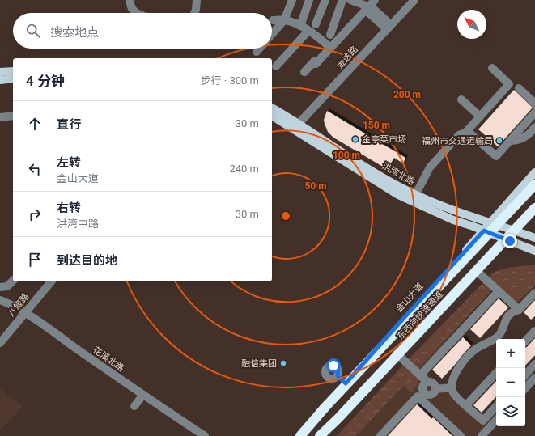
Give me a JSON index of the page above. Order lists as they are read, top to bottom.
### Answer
{
  "streets": {
    "highway": ["东西向快速通道"],
    "main road": ["洪湾北路", "金山大道"],
    "street": ["金达路", "八箴路", "花溪北路"]
  },
  "crossings": [
    ["金达路", "洪湾北路"],
    ["洪湾北路", "金山大道"],
    ["八箴路", "花溪北路"]
  ],
  "places": ["金亭菜市场", "福州市交通运输局", "融信集团"],
  "north": "top left",
  "page": {
    "search": "搜索地点",
    "heading": ["4 分钟", "步行 · 300 m"],
    "list": [
      ["直行", "30 m"],
      ["左转", "金山大道", "240 m"],
      ["右转", "洪湾中路", "30 m"],
      "到达目的地"
    ],
    "map_buttons": ["+", "−"]
  },
  "rings": [
    "200 m",
    "150 m",
    "100 m",
    "50 m"
  ]
}
